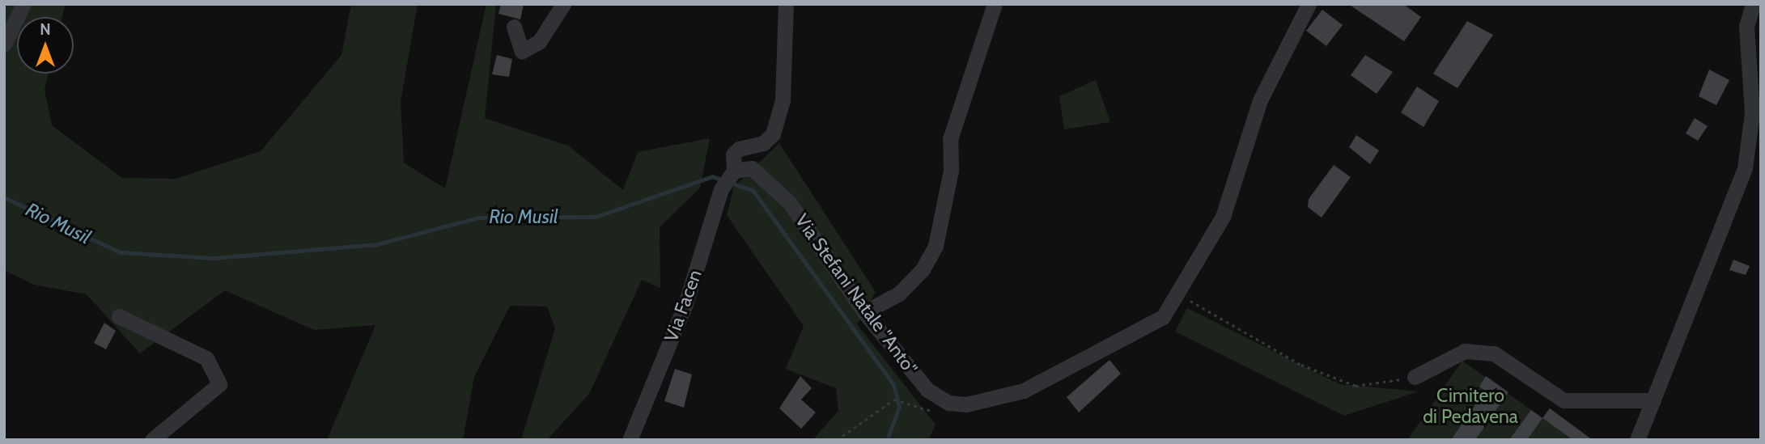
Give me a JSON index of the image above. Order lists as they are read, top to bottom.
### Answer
{
  "streets": {
    "street": ["Via Stefani Natale \"Anto\"", "Via Facen"]
  },
  "crossings": [
    ["Via Stefani Natale \"Anto\"", "Via Facen"]
  ],
  "water": ["Rio Musil"],
  "parks": ["Cimitero di Pedavena"],
  "north": "top"
}
